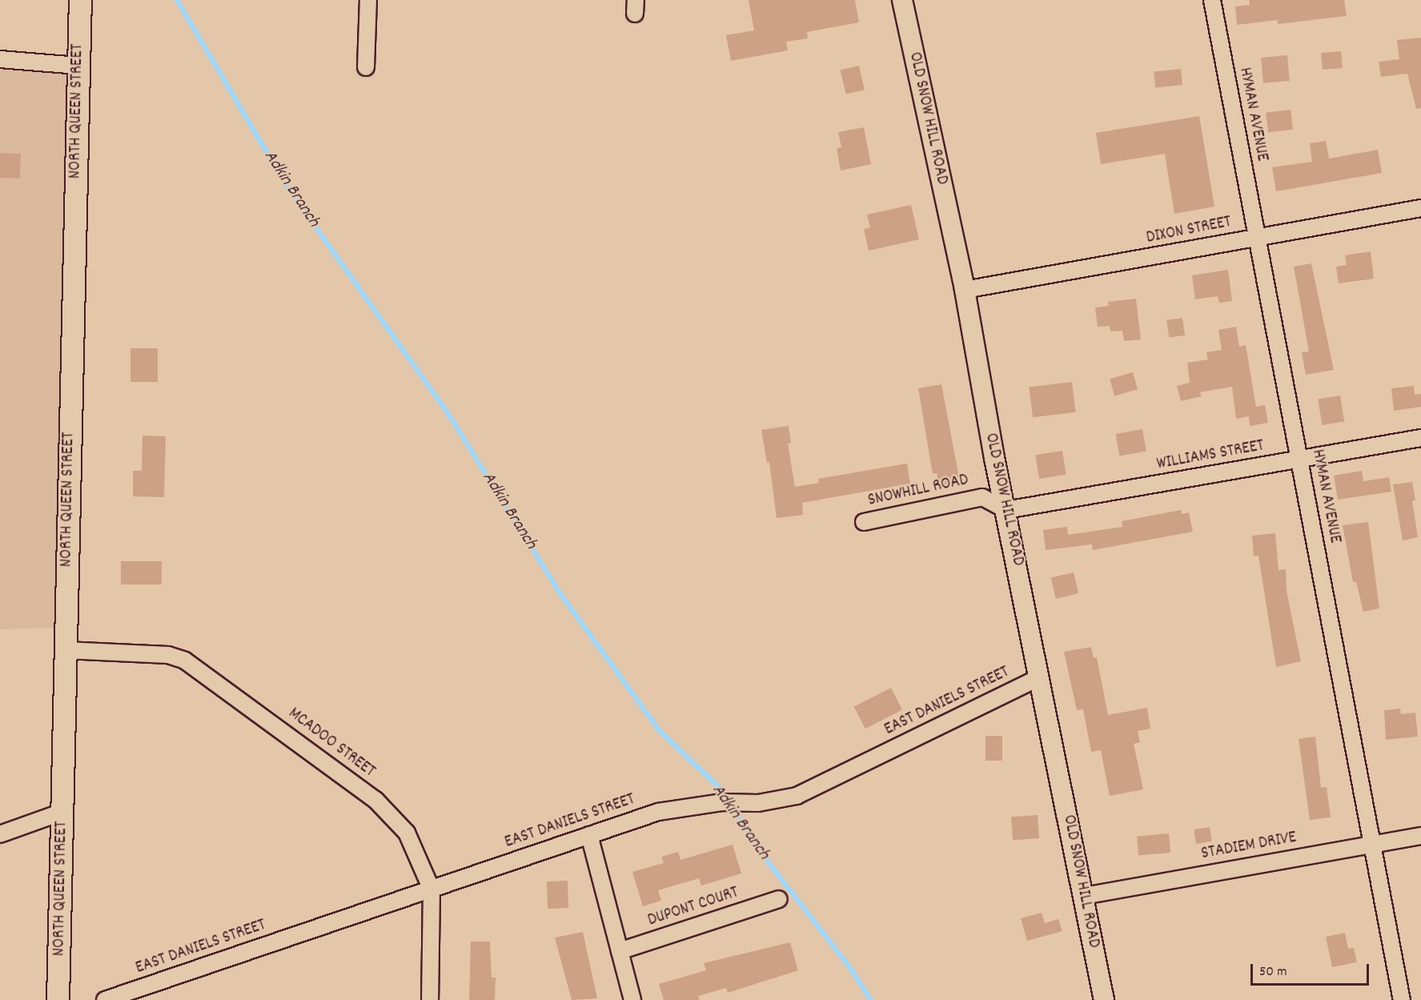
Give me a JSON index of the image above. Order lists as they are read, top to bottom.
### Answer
{
  "streets": {
    "main road": ["NORTH QUEEN STREET"],
    "street": [
      "HYMAN AVENUE",
      "OLD SNOW HILL ROAD",
      "DIXON STREET",
      "WILLIAMS STREET",
      "SNOWHILL ROAD",
      "EAST DANIELS STREET",
      "MCADOO STREET",
      "STADIEM DRIVE",
      "DUPONT COURT"
    ]
  },
  "crossings": [
    ["NORTH QUEEN STREET", "MCADOO STREET"],
    ["HYMAN AVENUE", "DIXON STREET"],
    ["HYMAN AVENUE", "WILLIAMS STREET"],
    ["HYMAN AVENUE", "STADIEM DRIVE"],
    ["OLD SNOW HILL ROAD", "DIXON STREET"],
    ["OLD SNOW HILL ROAD", "WILLIAMS STREET"],
    ["OLD SNOW HILL ROAD", "SNOWHILL ROAD"],
    ["OLD SNOW HILL ROAD", "EAST DANIELS STREET"],
    ["OLD SNOW HILL ROAD", "STADIEM DRIVE"],
    ["WILLIAMS STREET", "SNOWHILL ROAD"],
    ["EAST DANIELS STREET", "MCADOO STREET"]
  ],
  "water": ["Adkin Branch"],
  "scale_bar": "50 m"
}
